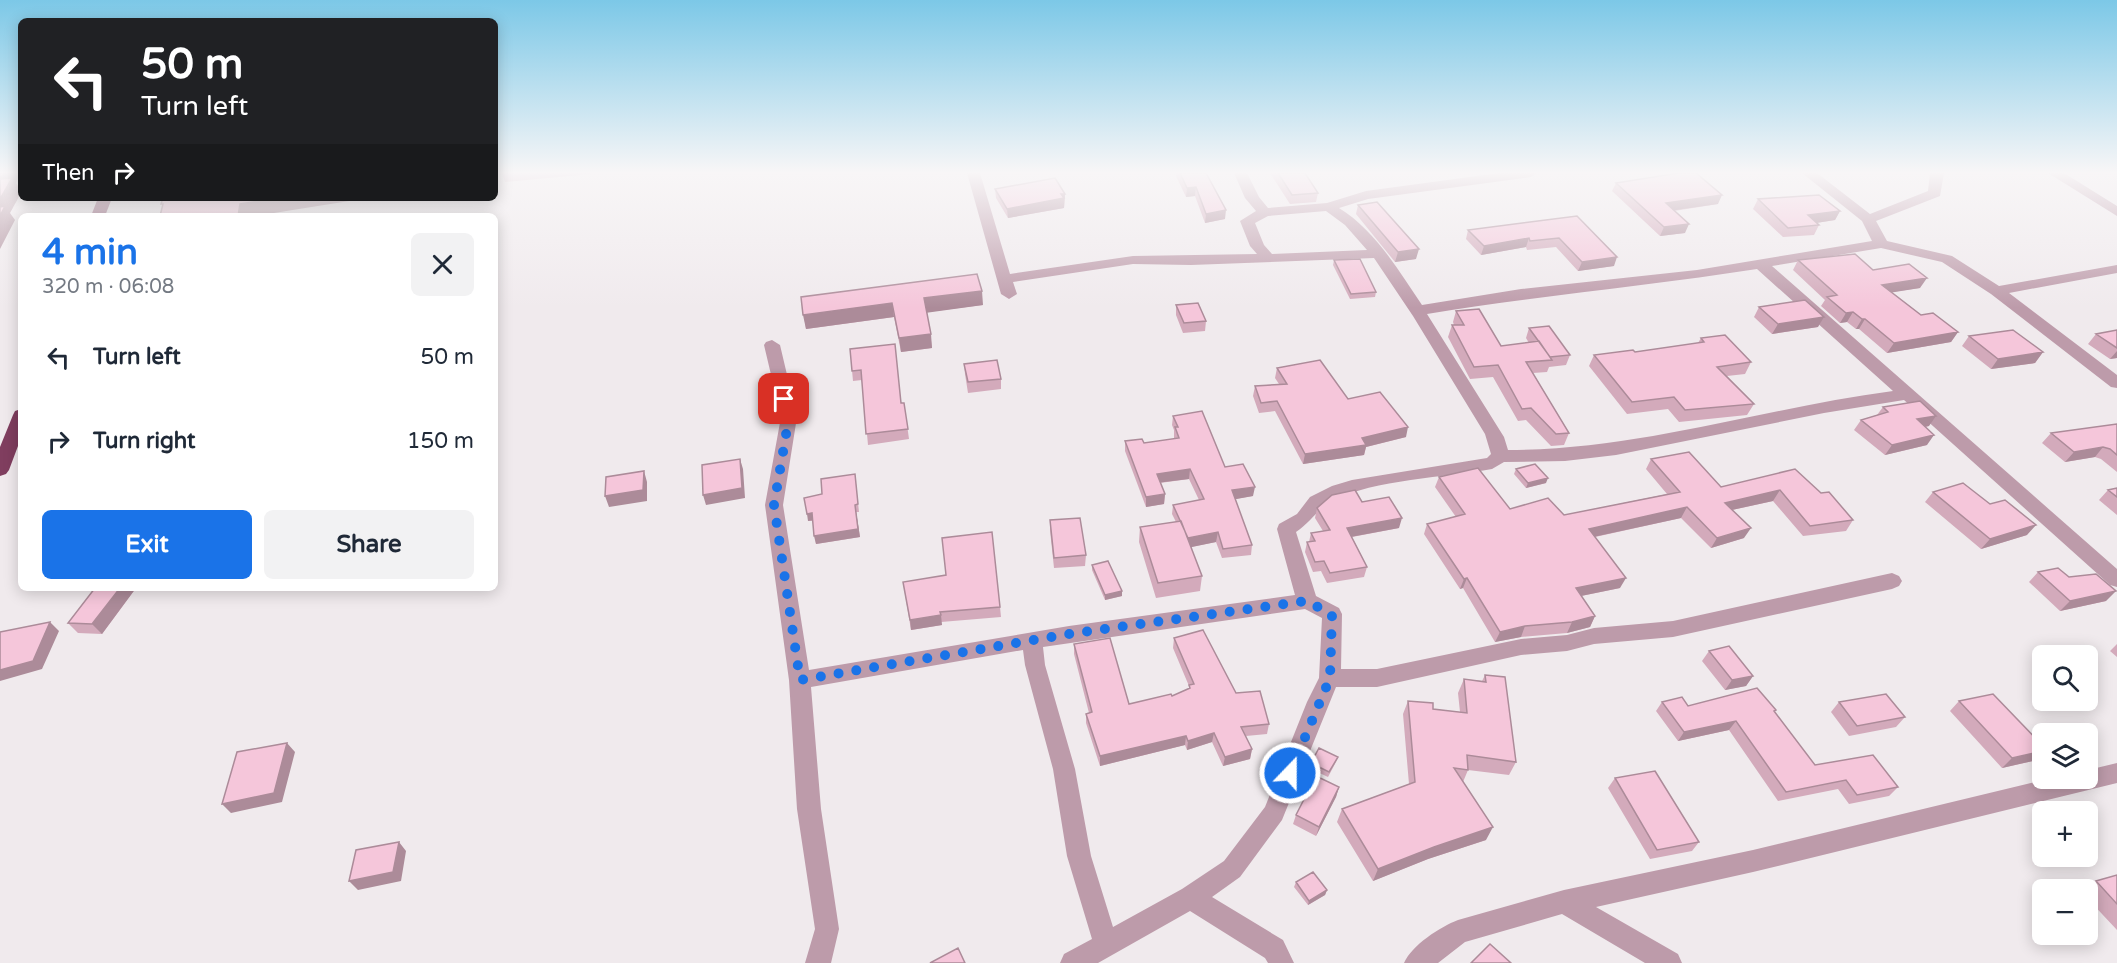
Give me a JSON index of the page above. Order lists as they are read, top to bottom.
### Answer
{
  "page": {
    "turn": ["50 m", "Turn left"],
    "then": "Then",
    "heading": ["4 min", "320 m · 06:08"],
    "list": [
      {
        "name": "Turn left",
        "value": "50 m"
      },
      {
        "name": "Turn right",
        "value": "150 m"
      }
    ],
    "buttons": ["Exit", "Share"],
    "map_buttons": ["+", "−"]
  }
}
